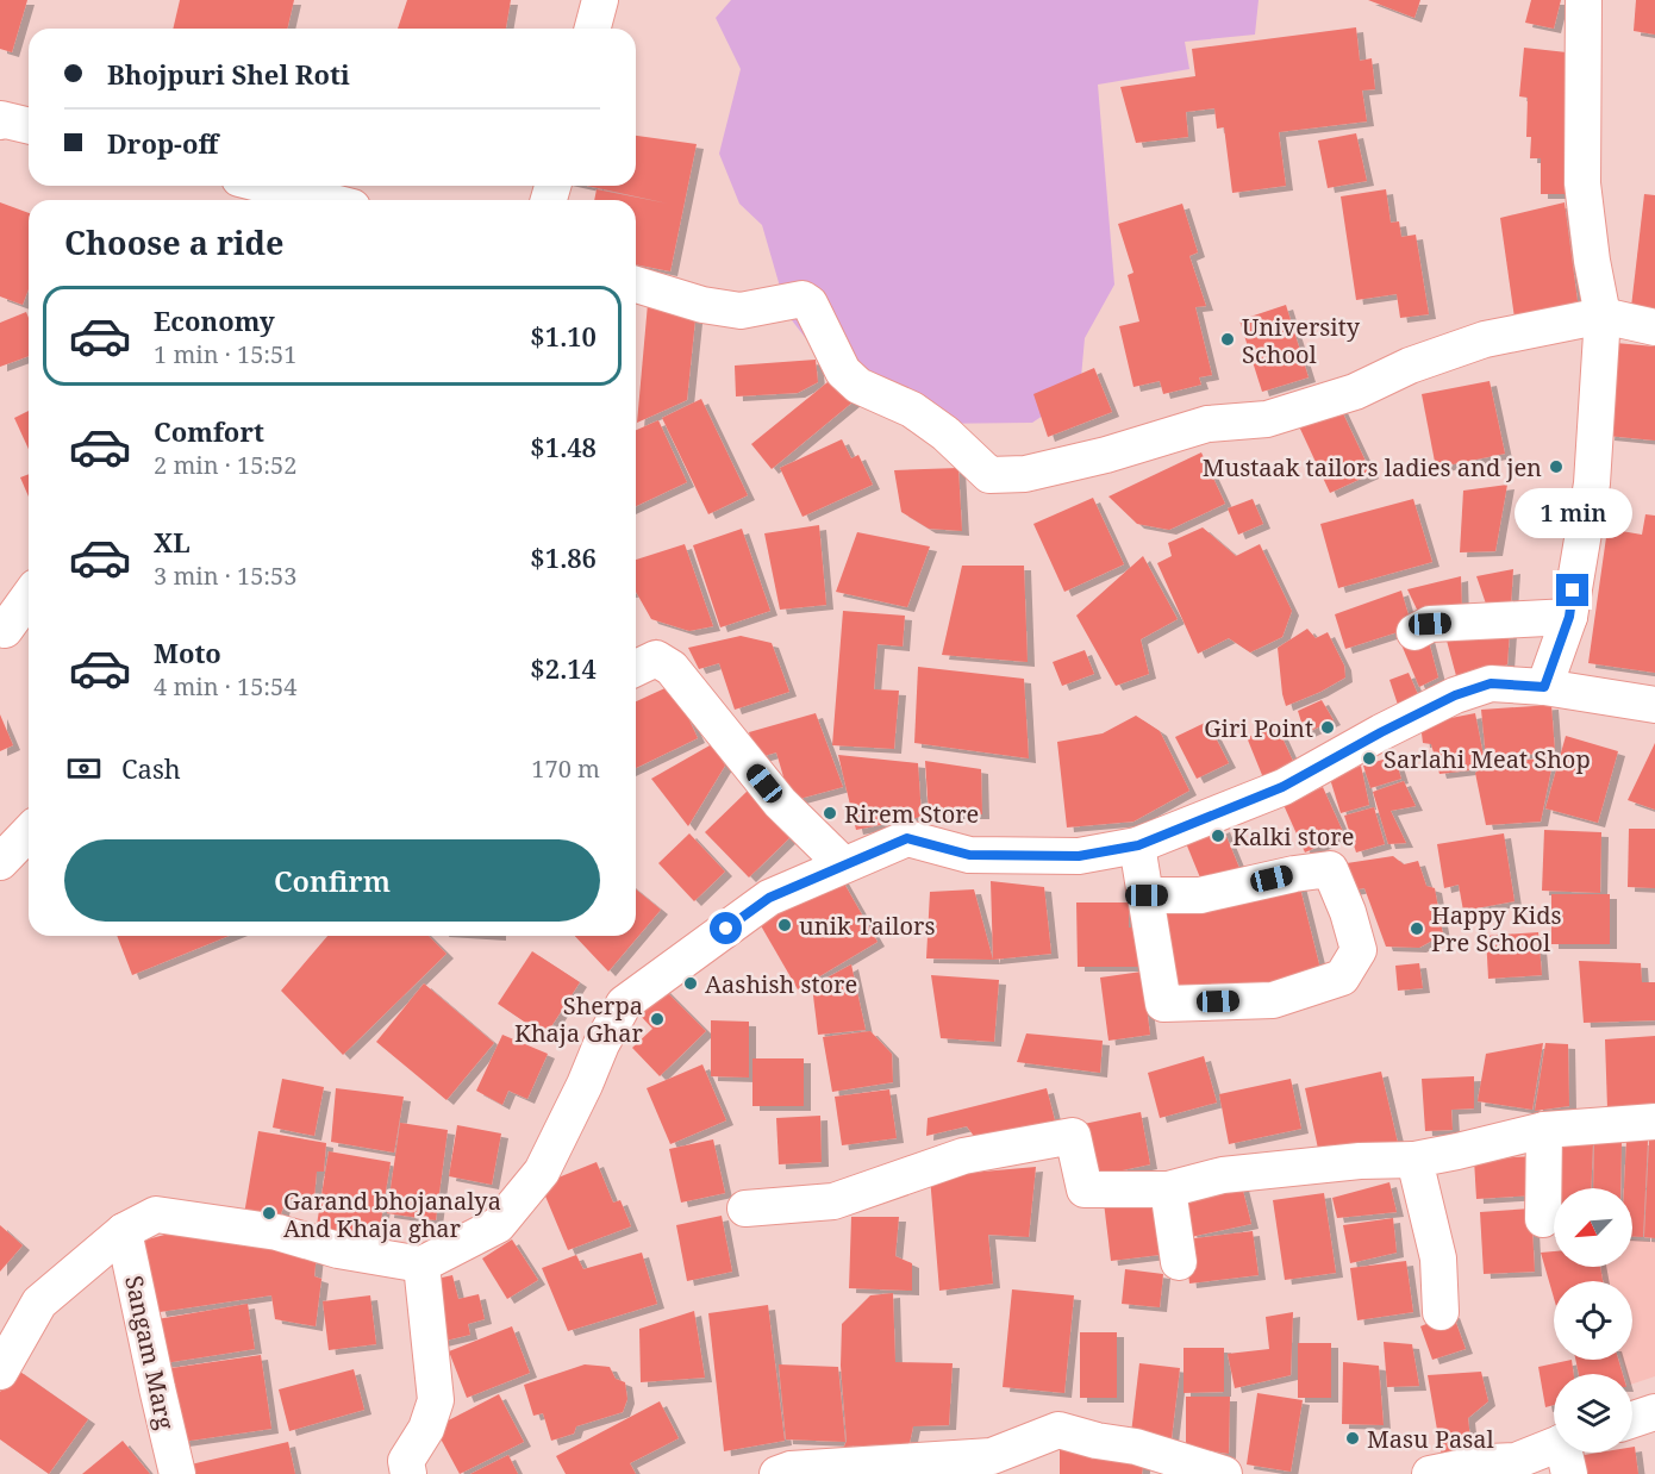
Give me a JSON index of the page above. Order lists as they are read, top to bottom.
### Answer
{
  "streets": {
    "street": ["Sangam Marg"]
  },
  "places": [
    "University School",
    "Mustaak tailors ladies and jen",
    "Giri Point",
    "Sarlahi Meat Shop",
    "Rirem Store",
    "Kalki store",
    "unik Tailors",
    "Happy Kids Pre School",
    "Aashish store",
    "Sherpa Khaja Ghar",
    "Garand bhojanalya And Khaja ghar",
    "Masu Pasal"
  ],
  "north": "bottom left",
  "page": {
    "banner": ["Bhojpuri Shel Roti", "Drop-off"],
    "heading": "Choose a ride",
    "list": [
      {
        "name": "Economy",
        "note": "1 min · 15:51",
        "value": "$1.10"
      },
      {
        "name": "Comfort",
        "note": "2 min · 15:52",
        "value": "$1.48"
      },
      {
        "name": "XL",
        "note": "3 min · 15:53",
        "value": "$1.86"
      },
      {
        "name": "Moto",
        "note": "4 min · 15:54",
        "value": "$2.14"
      }
    ],
    "bubble": "1 min",
    "pay": ["Cash", "170 m"],
    "buttons": "Confirm"
  }
}
